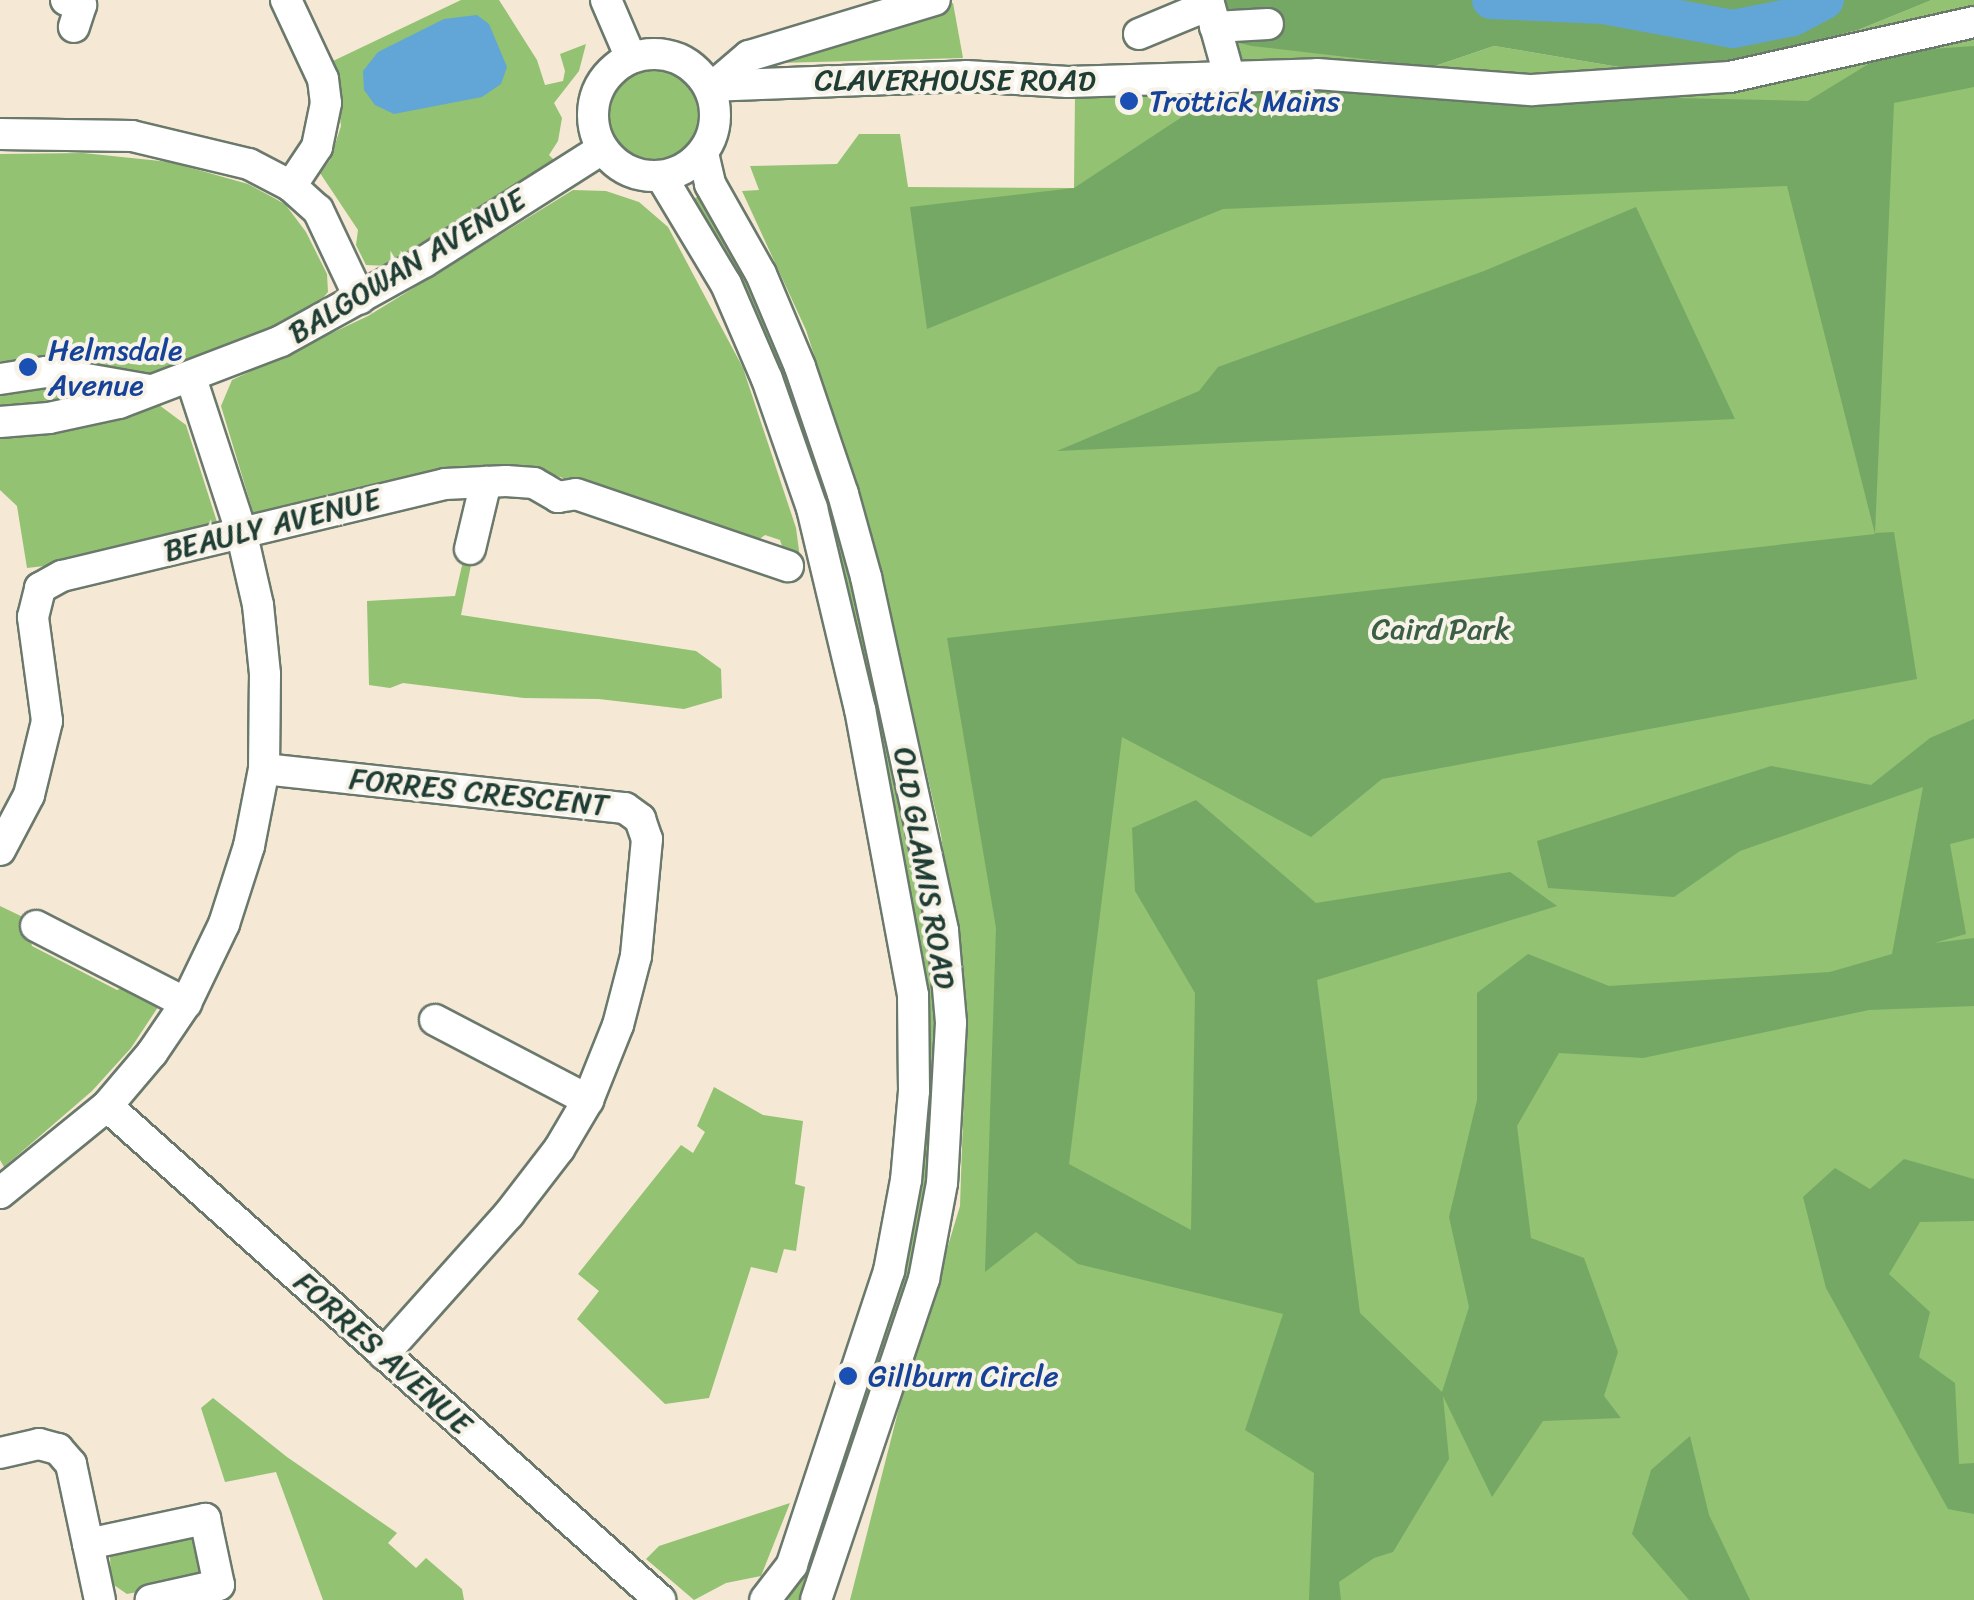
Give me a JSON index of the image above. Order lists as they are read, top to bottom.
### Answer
{
  "streets": {
    "street": [
      "CLAVERHOUSE ROAD",
      "BALGOWAN AVENUE",
      "BEAULY AVENUE",
      "FORRES CRESCENT",
      "OLD GLAMIS ROAD",
      "FORRES AVENUE"
    ]
  },
  "crossings": [
    ["CLAVERHOUSE ROAD", "BALGOWAN AVENUE"],
    ["CLAVERHOUSE ROAD", "OLD GLAMIS ROAD"],
    ["BALGOWAN AVENUE", "OLD GLAMIS ROAD"],
    ["FORRES CRESCENT", "FORRES AVENUE"]
  ],
  "parks": ["Caird Park"],
  "places": ["Trottick Mains", "Helmsdale Avenue", "Gillburn Circle"]
}
